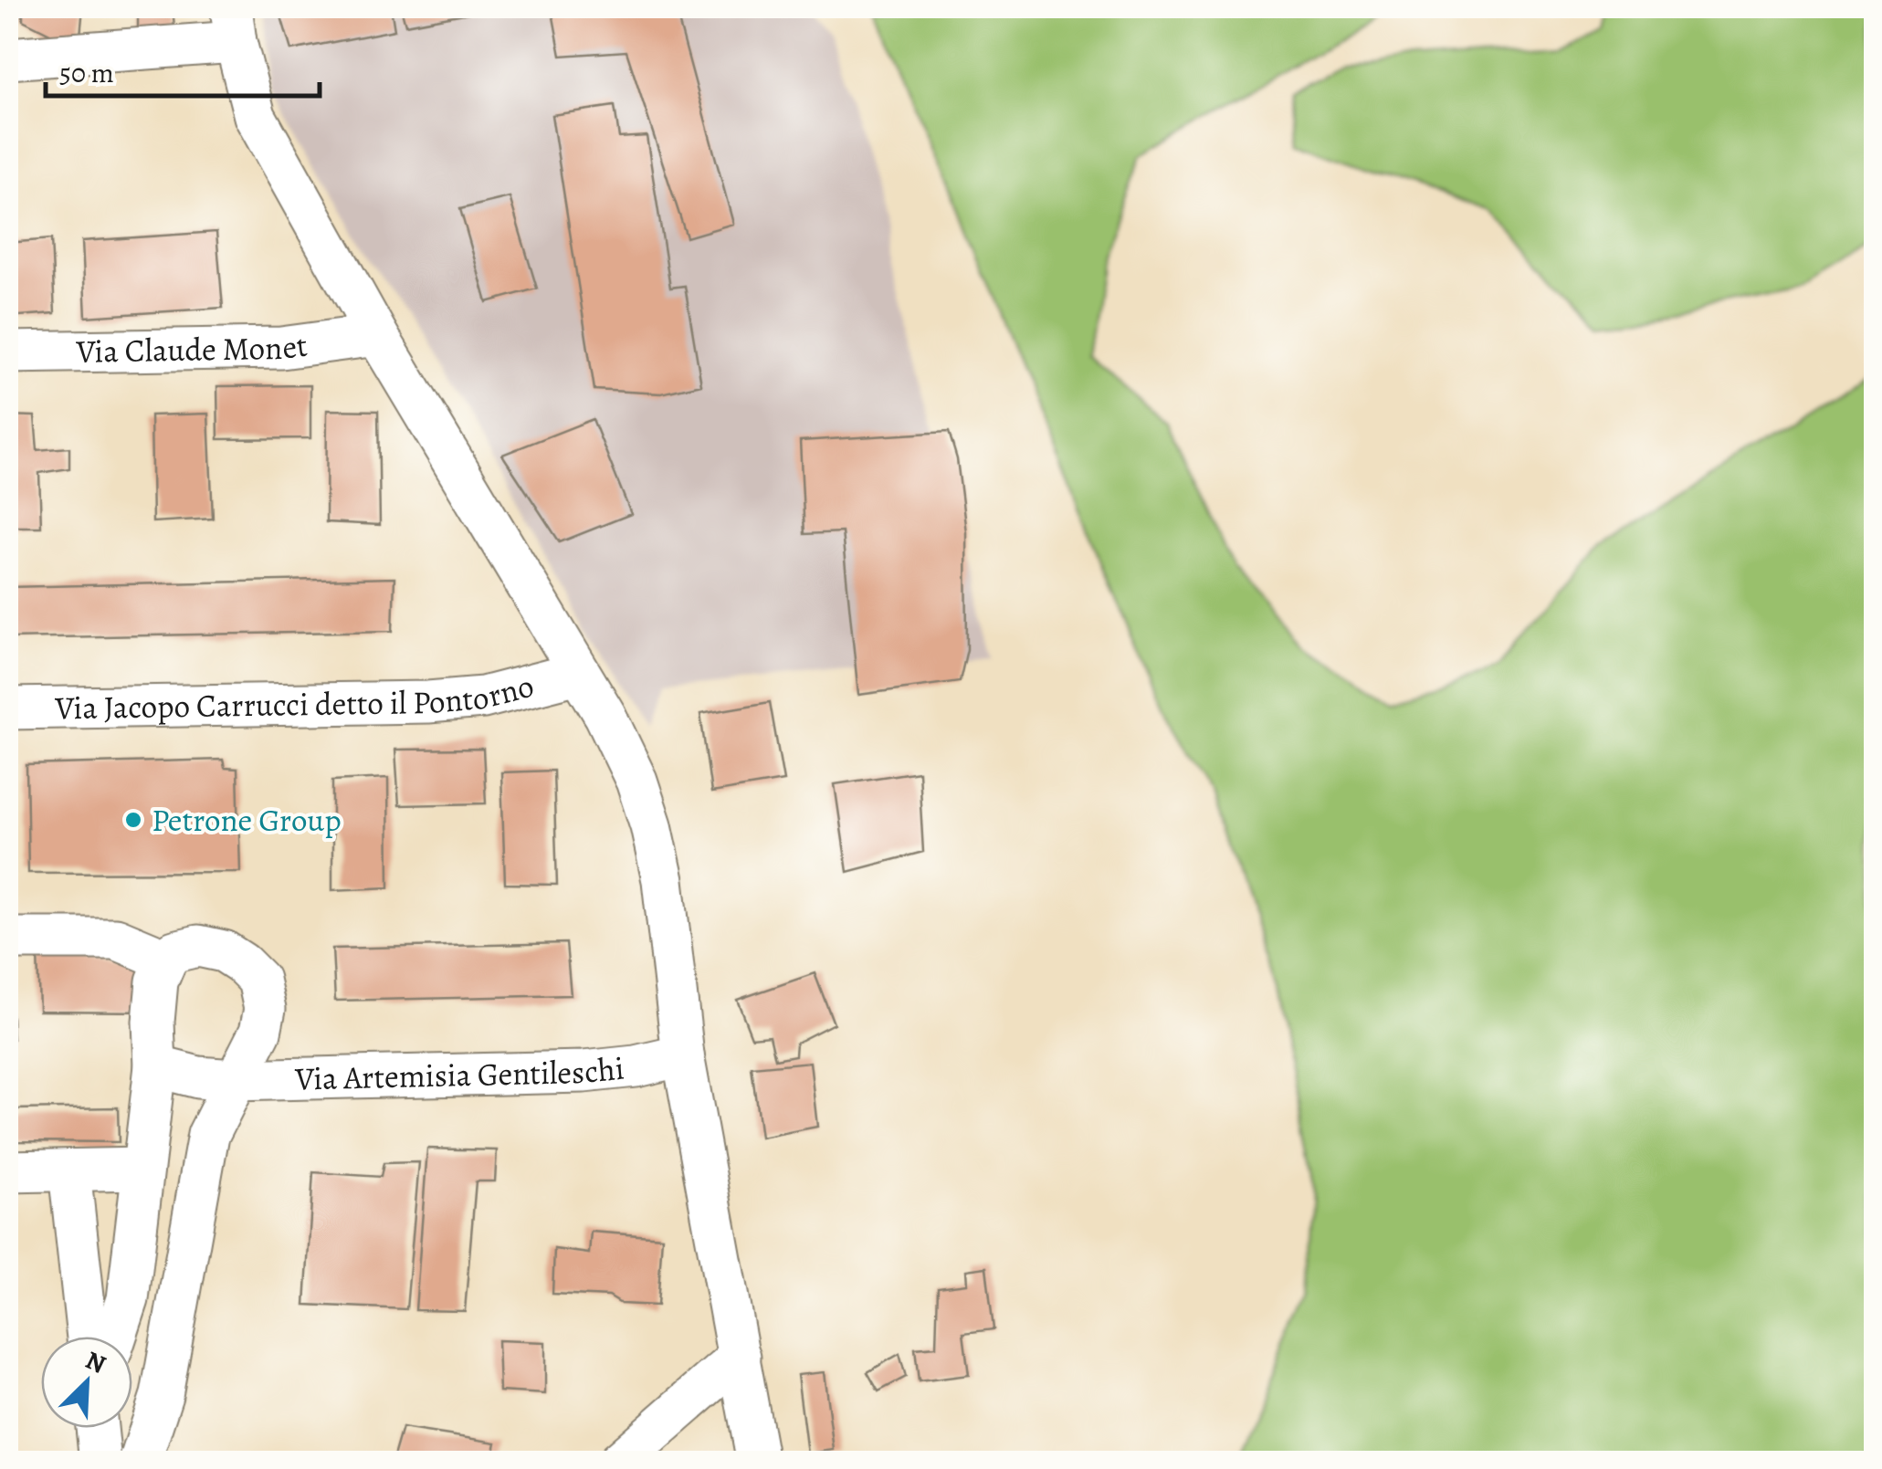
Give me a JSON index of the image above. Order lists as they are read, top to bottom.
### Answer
{
  "streets": {
    "street": ["Via Claude Monet", "Via Jacopo Carrucci detto il Pontorno", "Via Artemisia Gentileschi"]
  },
  "places": ["Petrone Group"],
  "scale_bar": "50 m",
  "north": "top right"
}
